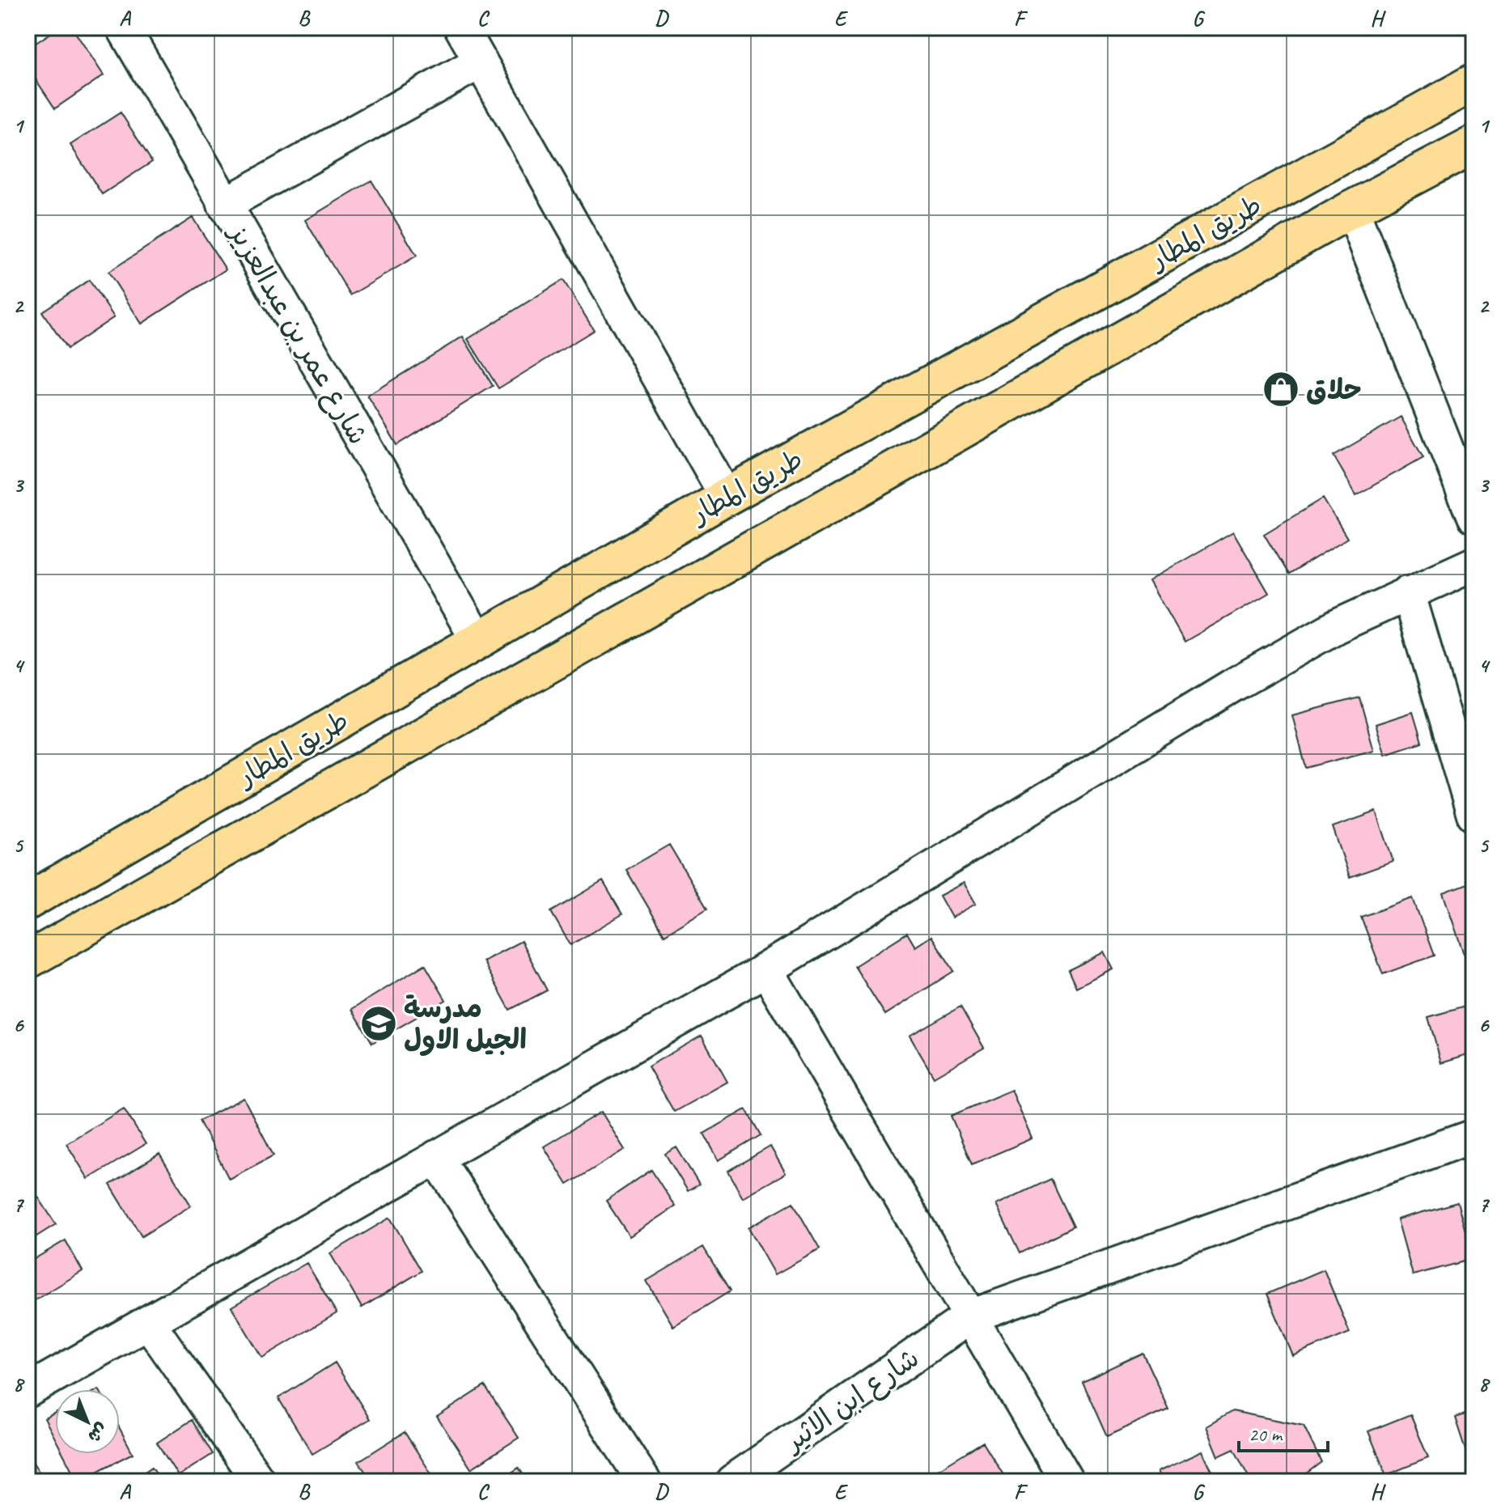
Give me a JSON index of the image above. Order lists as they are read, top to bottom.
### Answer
{
  "streets": {
    "highway": ["طريق المطار"],
    "street": ["شارع عمر بن عبدالعزيز", "شارع ابن الاثير"]
  },
  "crossings": [
    ["طريق المطار", "شارع عمر بن عبدالعزيز"]
  ],
  "places": {
    "shop": ["حلاق"],
    "school or university": ["مدرسة الجيل الاول"]
  },
  "scale_bar": "20 m",
  "north": "bottom right",
  "grid": {
    "columns": [
      "A",
      "B",
      "C",
      "D",
      "E",
      "F",
      "G",
      "H"
    ],
    "rows": [
      "1",
      "2",
      "3",
      "4",
      "5",
      "6",
      "7",
      "8"
    ]
  }
}
